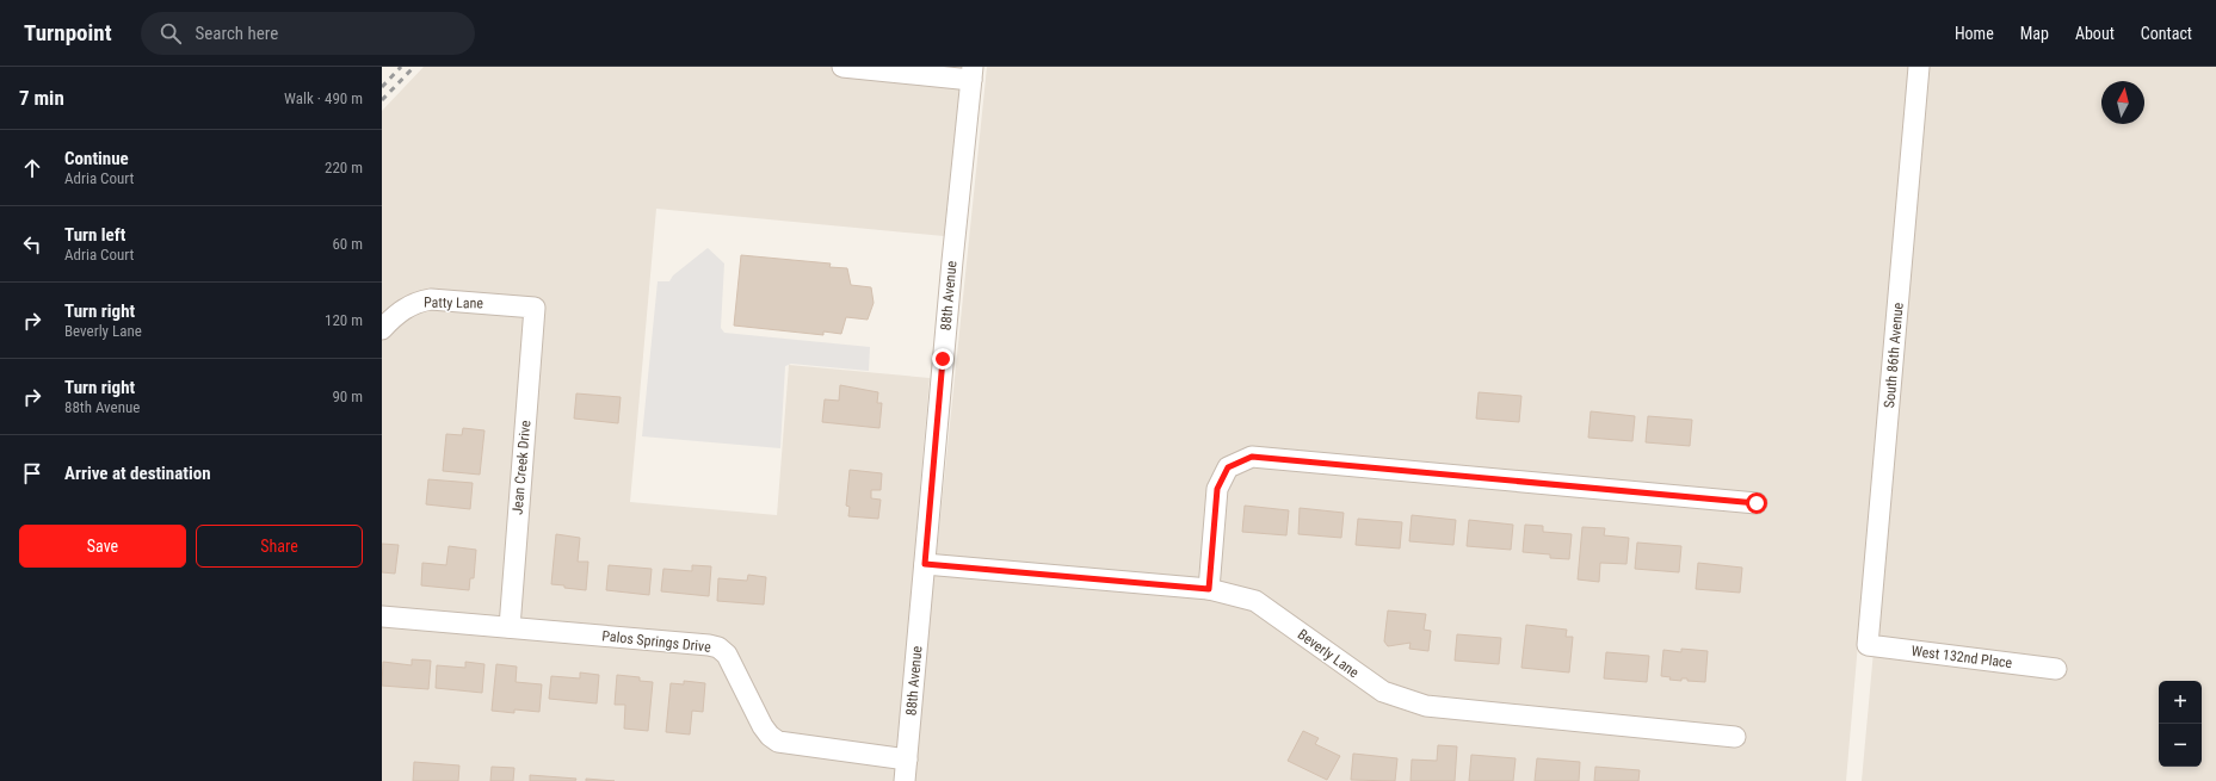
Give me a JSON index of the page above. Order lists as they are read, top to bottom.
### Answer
{
  "streets": {
    "street": [
      "88th Avenue",
      "Patty Lane",
      "South 86th Avenue",
      "Jean Creek Drive",
      "Palos Springs Drive",
      "Beverly Lane",
      "West 132nd Place"
    ]
  },
  "crossings": [
    ["88th Avenue", "Palos Springs Drive"],
    ["88th Avenue", "Beverly Lane"],
    ["Patty Lane", "Jean Creek Drive"],
    ["South 86th Avenue", "West 132nd Place"],
    ["Jean Creek Drive", "Palos Springs Drive"]
  ],
  "north": "top",
  "page": {
    "header": "Turnpoint",
    "search": "Search here",
    "nav": [
      "Home",
      "Map",
      "About",
      "Contact"
    ],
    "heading": ["7 min", "Walk · 490 m"],
    "list": [
      ["Continue", "Adria Court", "220 m"],
      ["Turn left", "Adria Court", "60 m"],
      ["Turn right", "Beverly Lane", "120 m"],
      ["Turn right", "88th Avenue", "90 m"],
      "Arrive at destination"
    ],
    "buttons": ["Save", "Share"],
    "map_buttons": ["+", "−"]
  }
}
